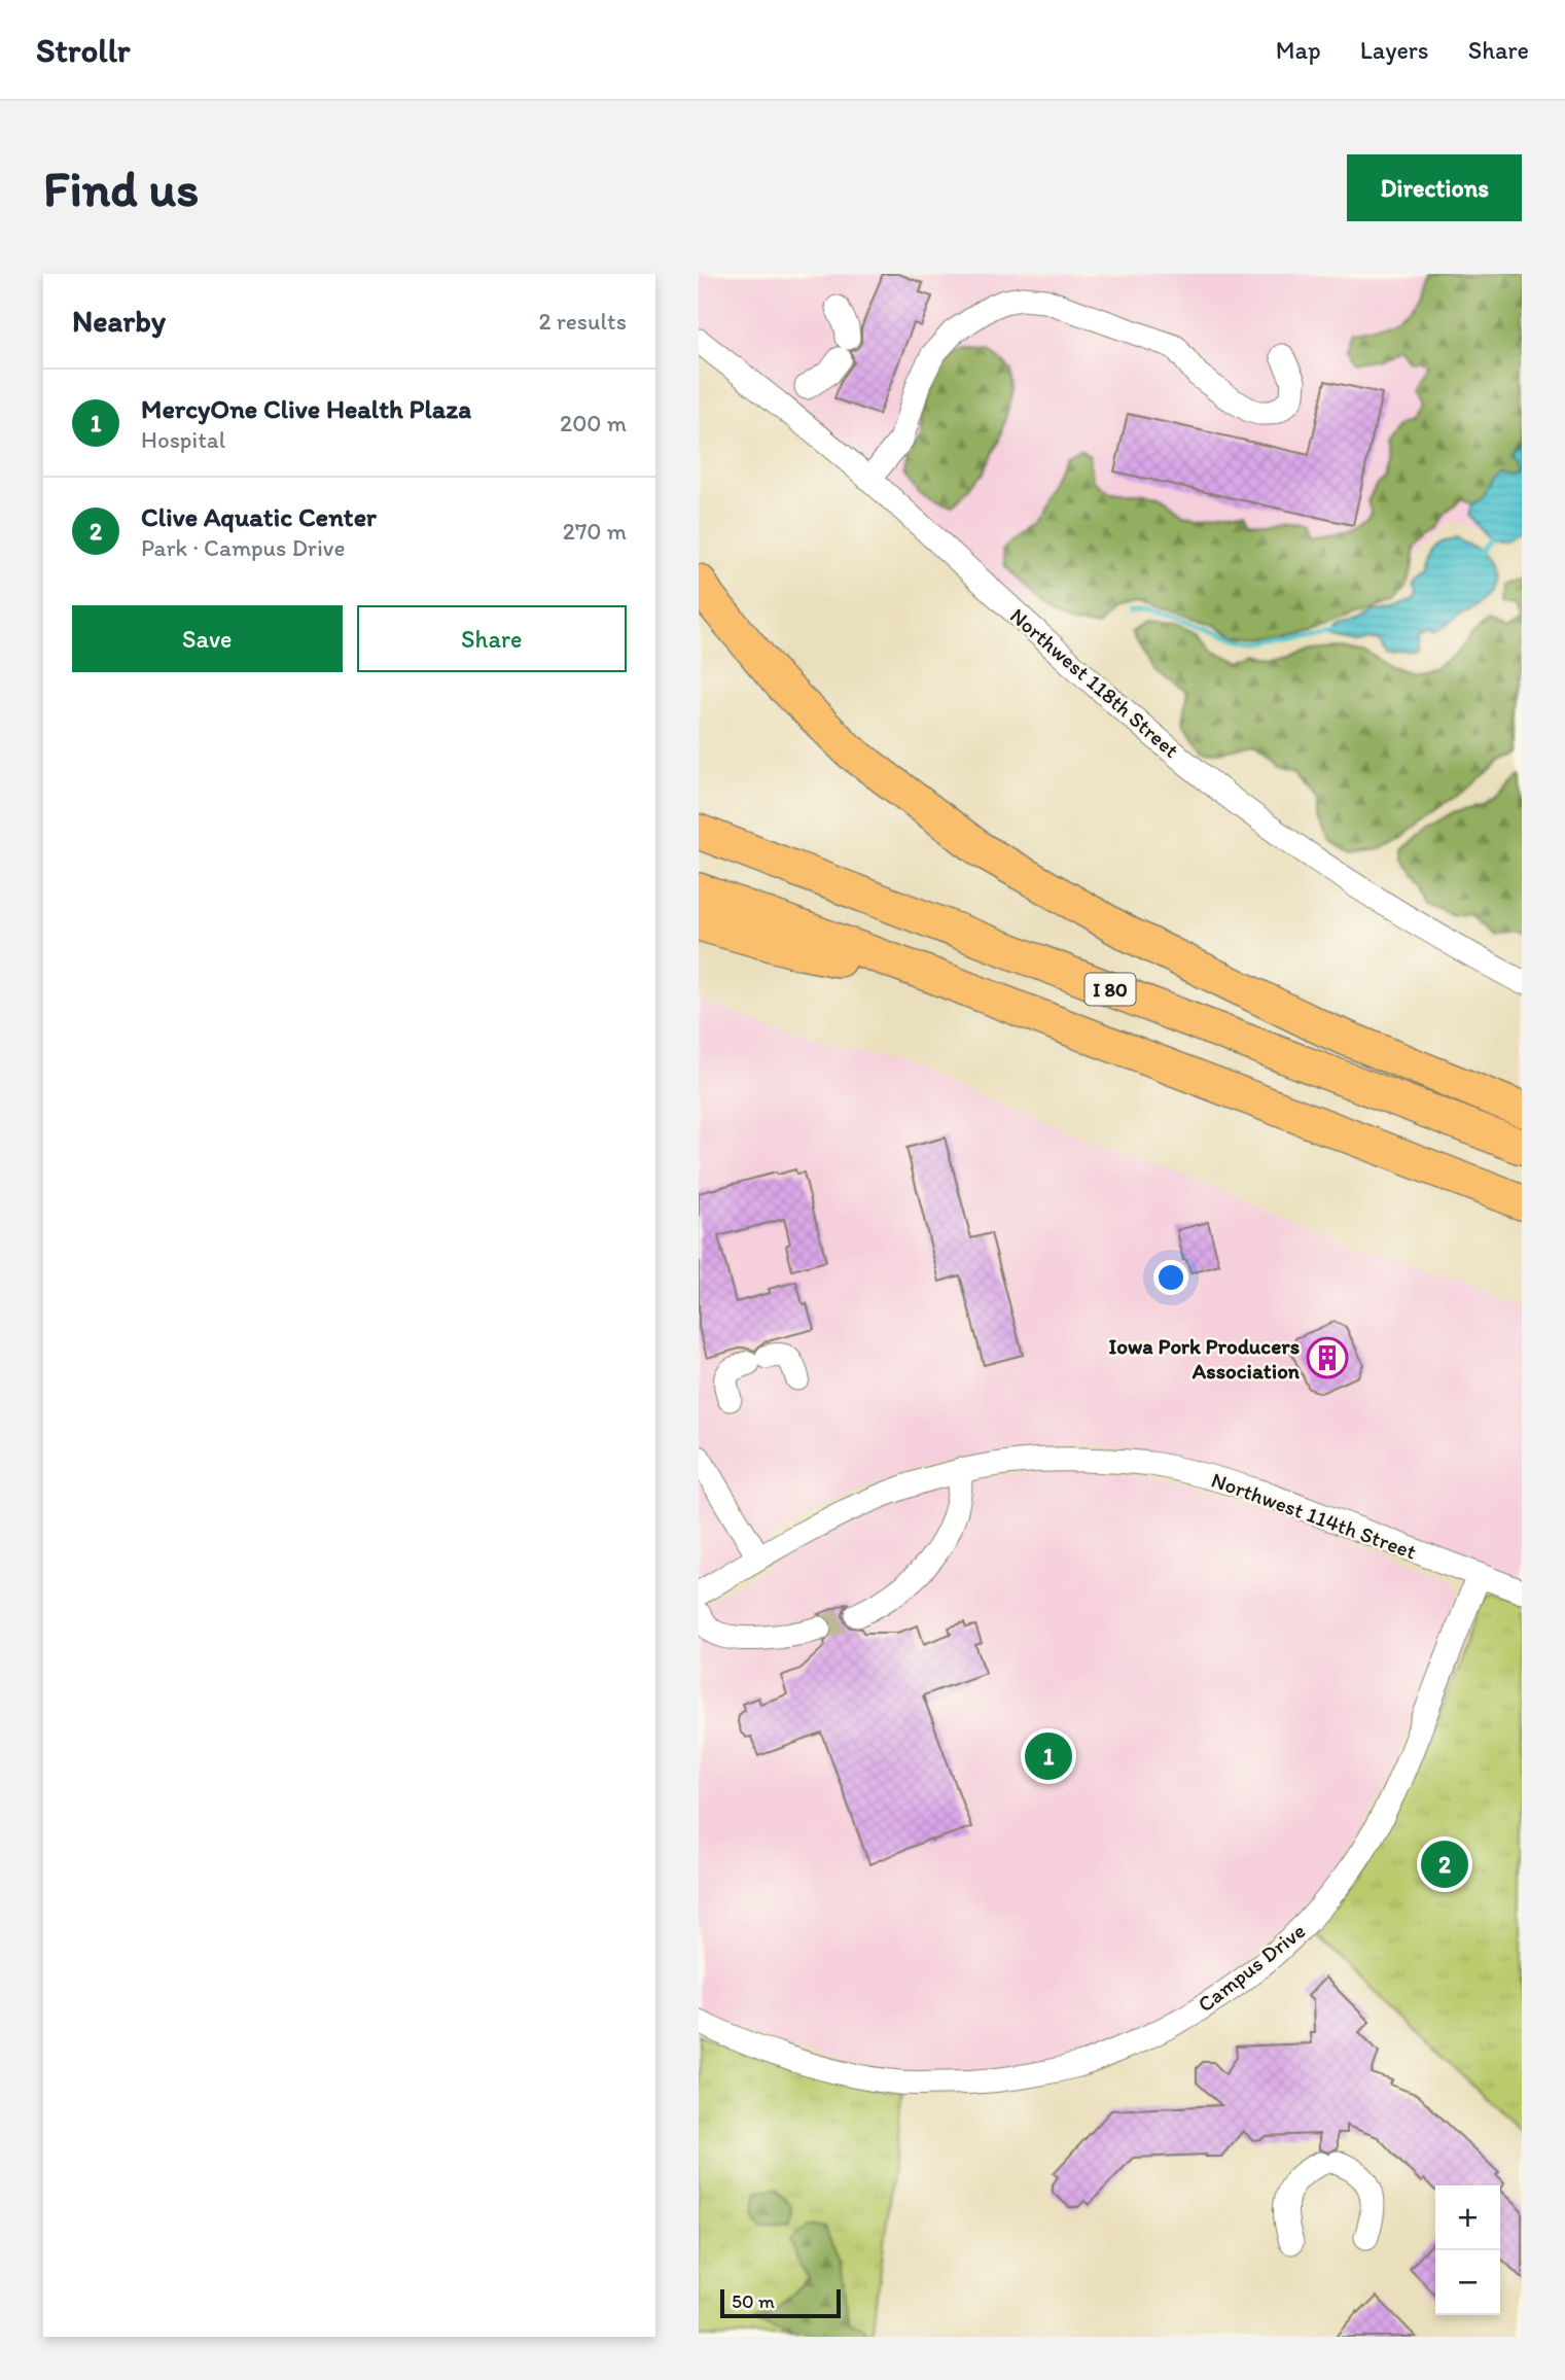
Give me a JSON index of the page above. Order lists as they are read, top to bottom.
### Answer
{
  "streets": {
    "highway": ["I 80"],
    "street": ["Northwest 118th Street", "Northwest 114th Street", "Campus Drive"]
  },
  "crossings": [
    ["Northwest 114th Street", "Campus Drive"]
  ],
  "places": {
    "building": ["Iowa Pork Producers Association"]
  },
  "scale_bar": "50 m",
  "page": {
    "header": "Strollr",
    "nav": ["Map", "Layers", "Share"],
    "buttons": [
      "Directions",
      ["Save", "Share"]
    ],
    "title": "Find us",
    "heading": ["Nearby", "2 results"],
    "list": [
      {
        "mark": "1",
        "name": "MercyOne Clive Health Plaza",
        "note": "Hospital",
        "value": "200 m"
      },
      {
        "mark": "2",
        "name": "Clive Aquatic Center",
        "note": "Park · Campus Drive",
        "value": "270 m"
      }
    ],
    "pins": ["1", "2"],
    "map_buttons": ["+", "−"],
    "scale": "50 m"
  }
}
